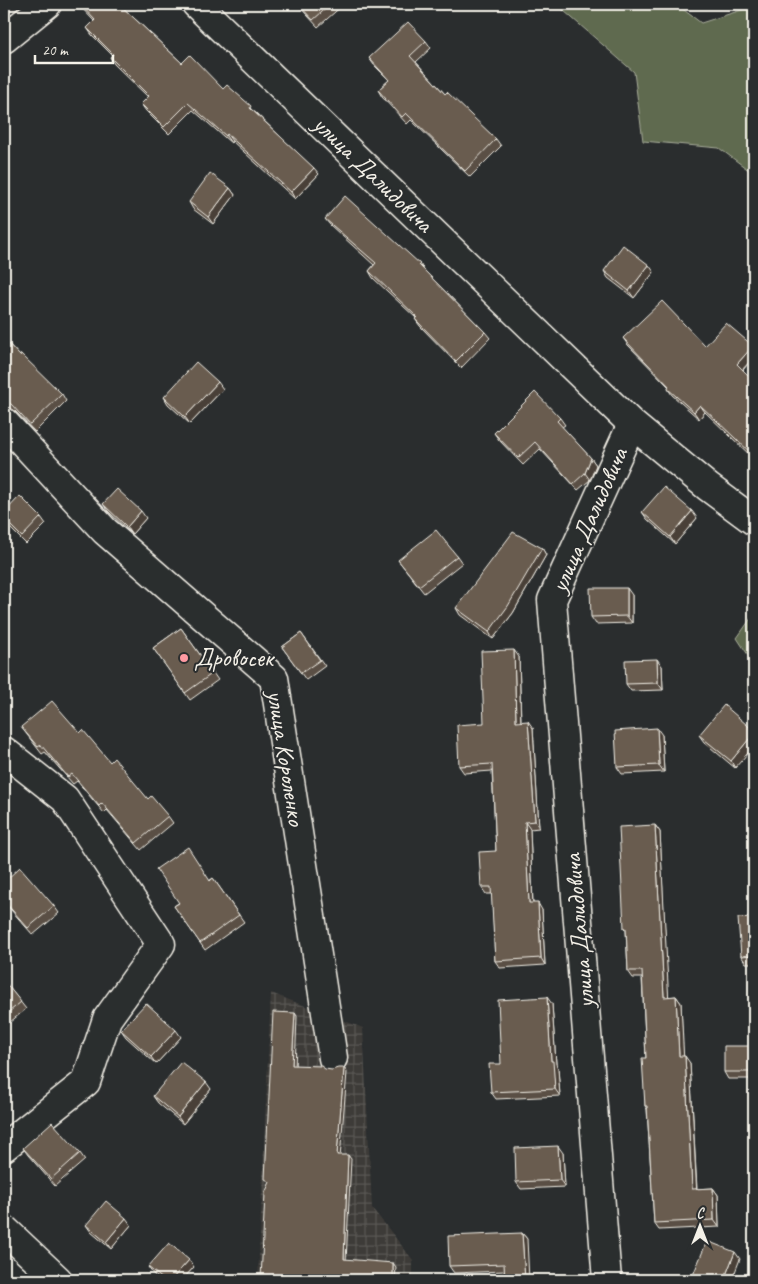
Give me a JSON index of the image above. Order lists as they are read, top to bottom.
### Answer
{
  "streets": {
    "street": ["улица Далидовича", "улица Короленко"]
  },
  "places": ["Дровосек"],
  "scale_bar": "20 m",
  "north": "top"
}
